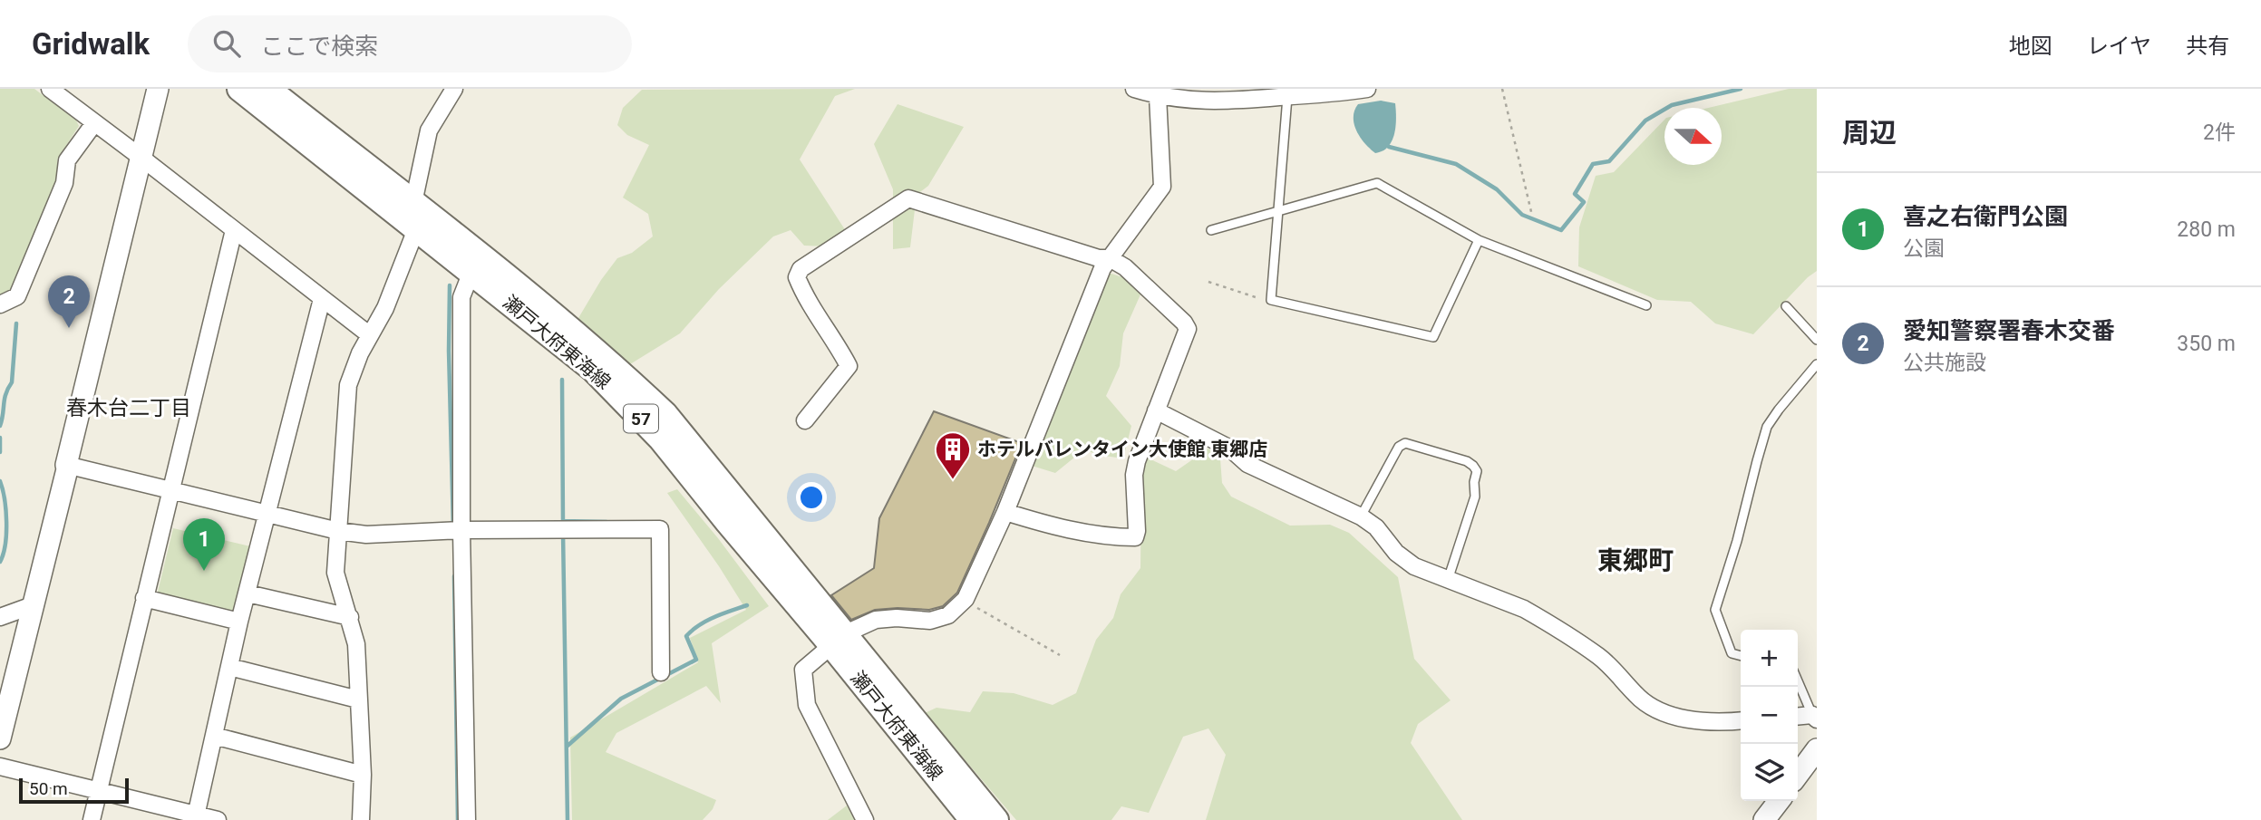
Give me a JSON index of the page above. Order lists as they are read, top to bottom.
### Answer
{
  "streets": {
    "main road": ["瀬戸大府東海線", "57"]
  },
  "districts": ["春木台二丁目", "東郷町"],
  "places": {
    "building": ["ホテルバレンタイン大使館 東郷店"]
  },
  "scale_bar": "50 m",
  "north": "right",
  "page": {
    "header": "Gridwalk",
    "search": "ここで検索",
    "nav": ["地図", "レイヤ", "共有"],
    "heading": ["周辺", "2件"],
    "list": [
      {
        "mark": "1",
        "name": "喜之右衛門公園",
        "note": "公園",
        "value": "280 m"
      },
      {
        "mark": "2",
        "name": "愛知警察署春木交番",
        "note": "公共施設",
        "value": "350 m"
      }
    ],
    "pins": ["2", "1"],
    "map_buttons": ["+", "−"],
    "scale": "50 m"
  }
}
